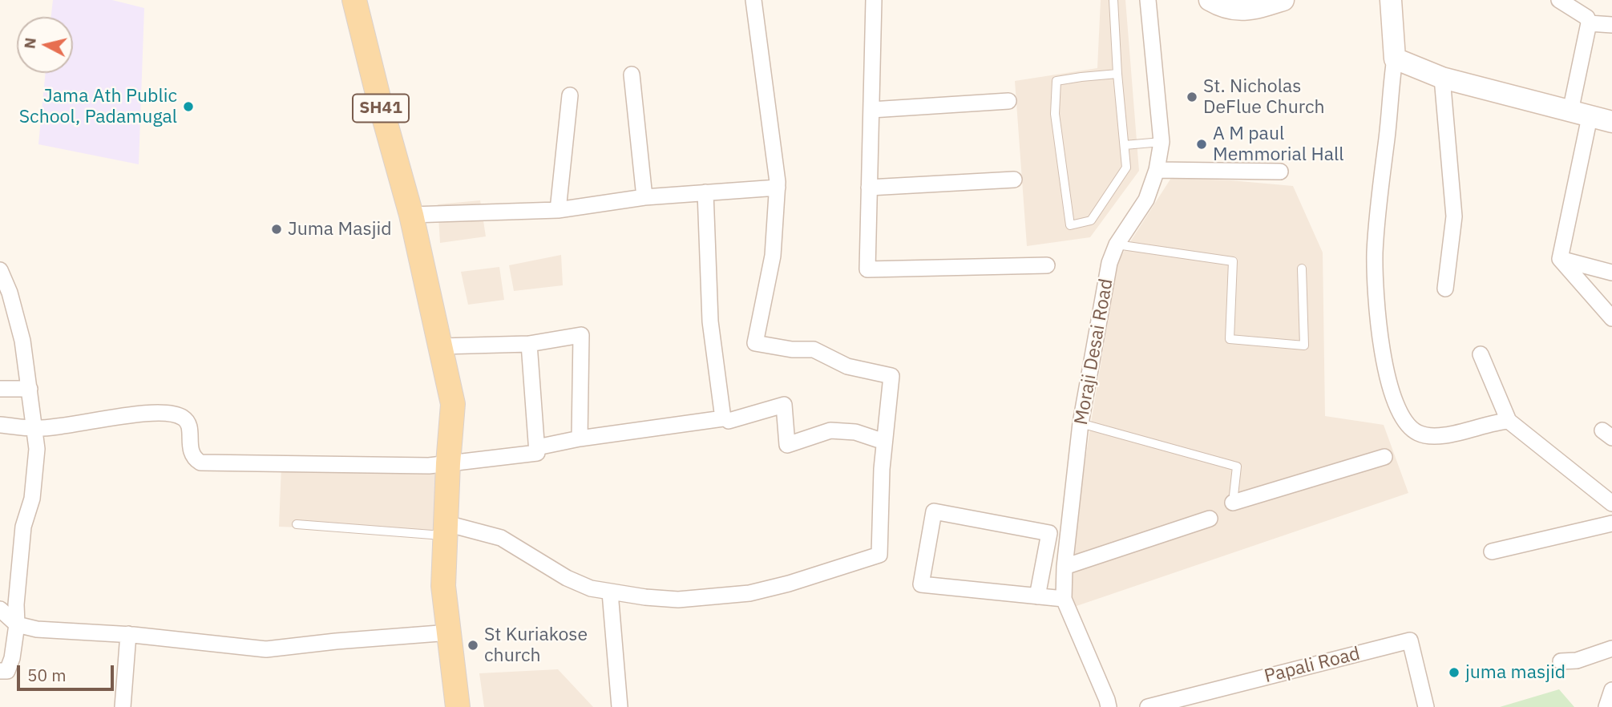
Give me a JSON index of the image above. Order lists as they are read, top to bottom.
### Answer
{
  "streets": {
    "main road": ["SH41"],
    "street": ["Moraji Desai Road", "Papali Road"]
  },
  "places": [
    "St. Nicholas DeFlue Church",
    "Jama Ath Public School, Padamugal",
    "A M paul Memmorial Hall",
    "Juma Masjid",
    "St Kuriakose church",
    "juma masjid"
  ],
  "scale_bar": "50 m",
  "north": "left"
}
